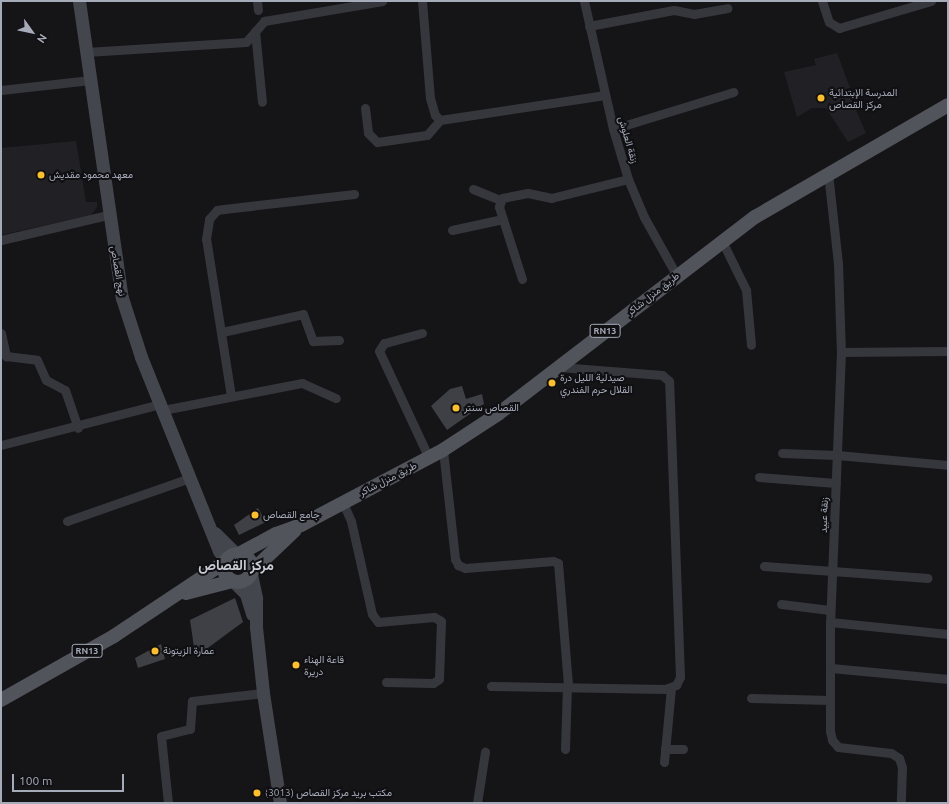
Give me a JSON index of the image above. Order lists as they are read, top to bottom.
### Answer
{
  "streets": {
    "main road": ["طريق منزل شاكر", "RN13"],
    "street": ["زنقة العلوش", "نهج القصاص", "زنقة عبيد"]
  },
  "crossings": [
    ["زنقة العلوش", "طريق منزل شاكر"],
    ["نهج القصاص", "طريق منزل شاكر"],
    ["نهج القصاص", "RN13"],
    ["طريق منزل شاكر", "RN13"],
    ["طريق منزل شاكر", "زنقة عبيد"]
  ],
  "districts": ["مركز القصاص"],
  "places": [
    "المدرسة الإبتدائية مركز القصاص",
    "معهد محمود مقديش",
    "صيدلية الليل درة القلال حرم الفندري",
    "القصاص سنتر",
    "جامع القصاص",
    "عمارة الزيتونة",
    "قاعة الهناء دريرة",
    "مكتب بريد مركز القصاص (3013)"
  ],
  "scale_bar": "100 m",
  "north": "bottom right"
}
